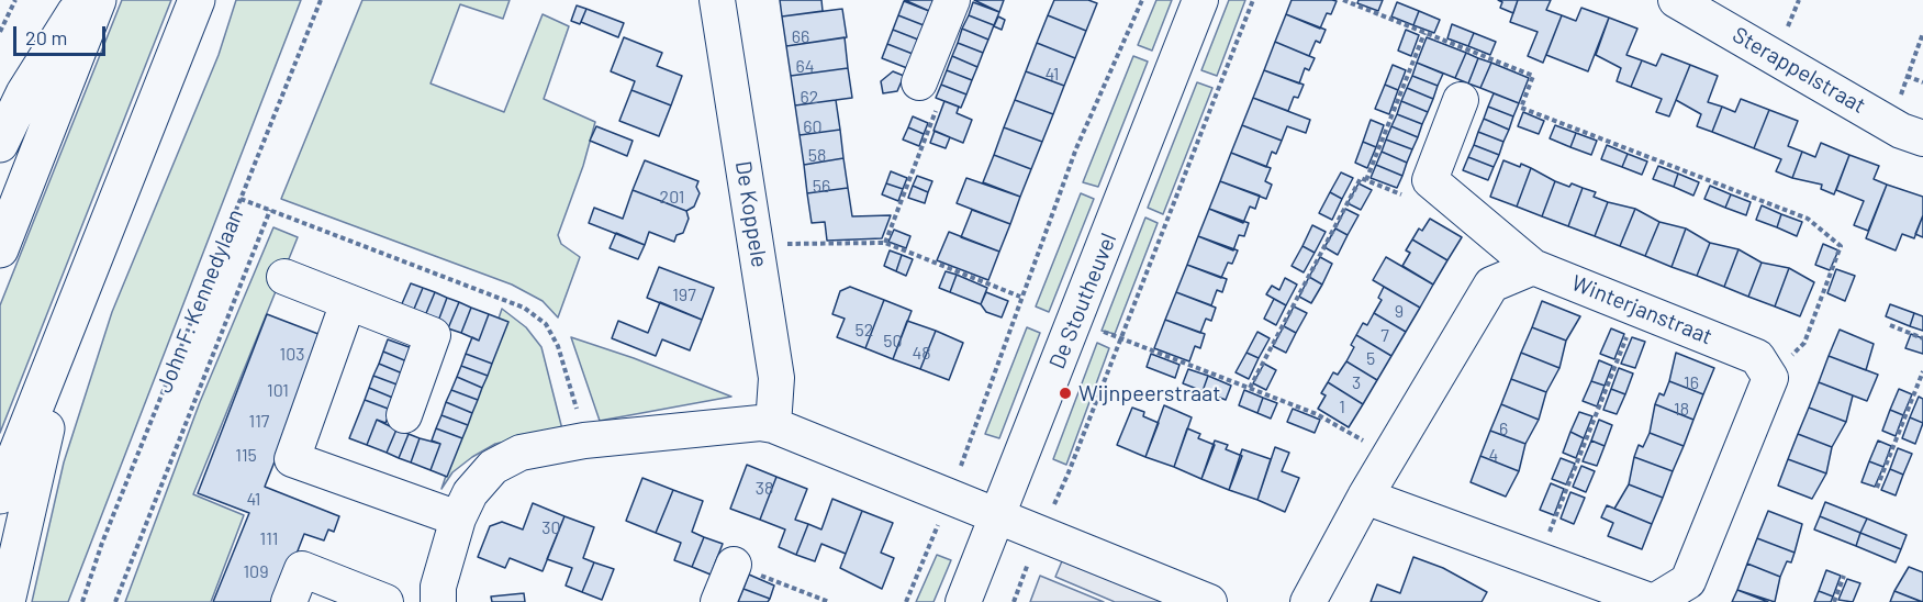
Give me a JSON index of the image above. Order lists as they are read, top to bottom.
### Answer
{
  "streets": {
    "street": [
      "Sterappelstraat",
      "De Koppele",
      "De Stoutheuvel",
      "Winterjanstraat"
    ],
    "path": ["John F. Kennedylaan"]
  },
  "places": ["Wijnpeerstraat"],
  "house_numbers": [
    "66",
    "64",
    "41",
    "62",
    "60",
    "58",
    "56",
    "201",
    "197",
    "9",
    "52",
    "7",
    "50",
    "48",
    "103",
    "5",
    "3",
    "16",
    "101",
    "1",
    "18",
    "117",
    "6",
    "115",
    "4",
    "38",
    "41",
    "30",
    "111",
    "109"
  ],
  "scale_bar": "20 m"
}
